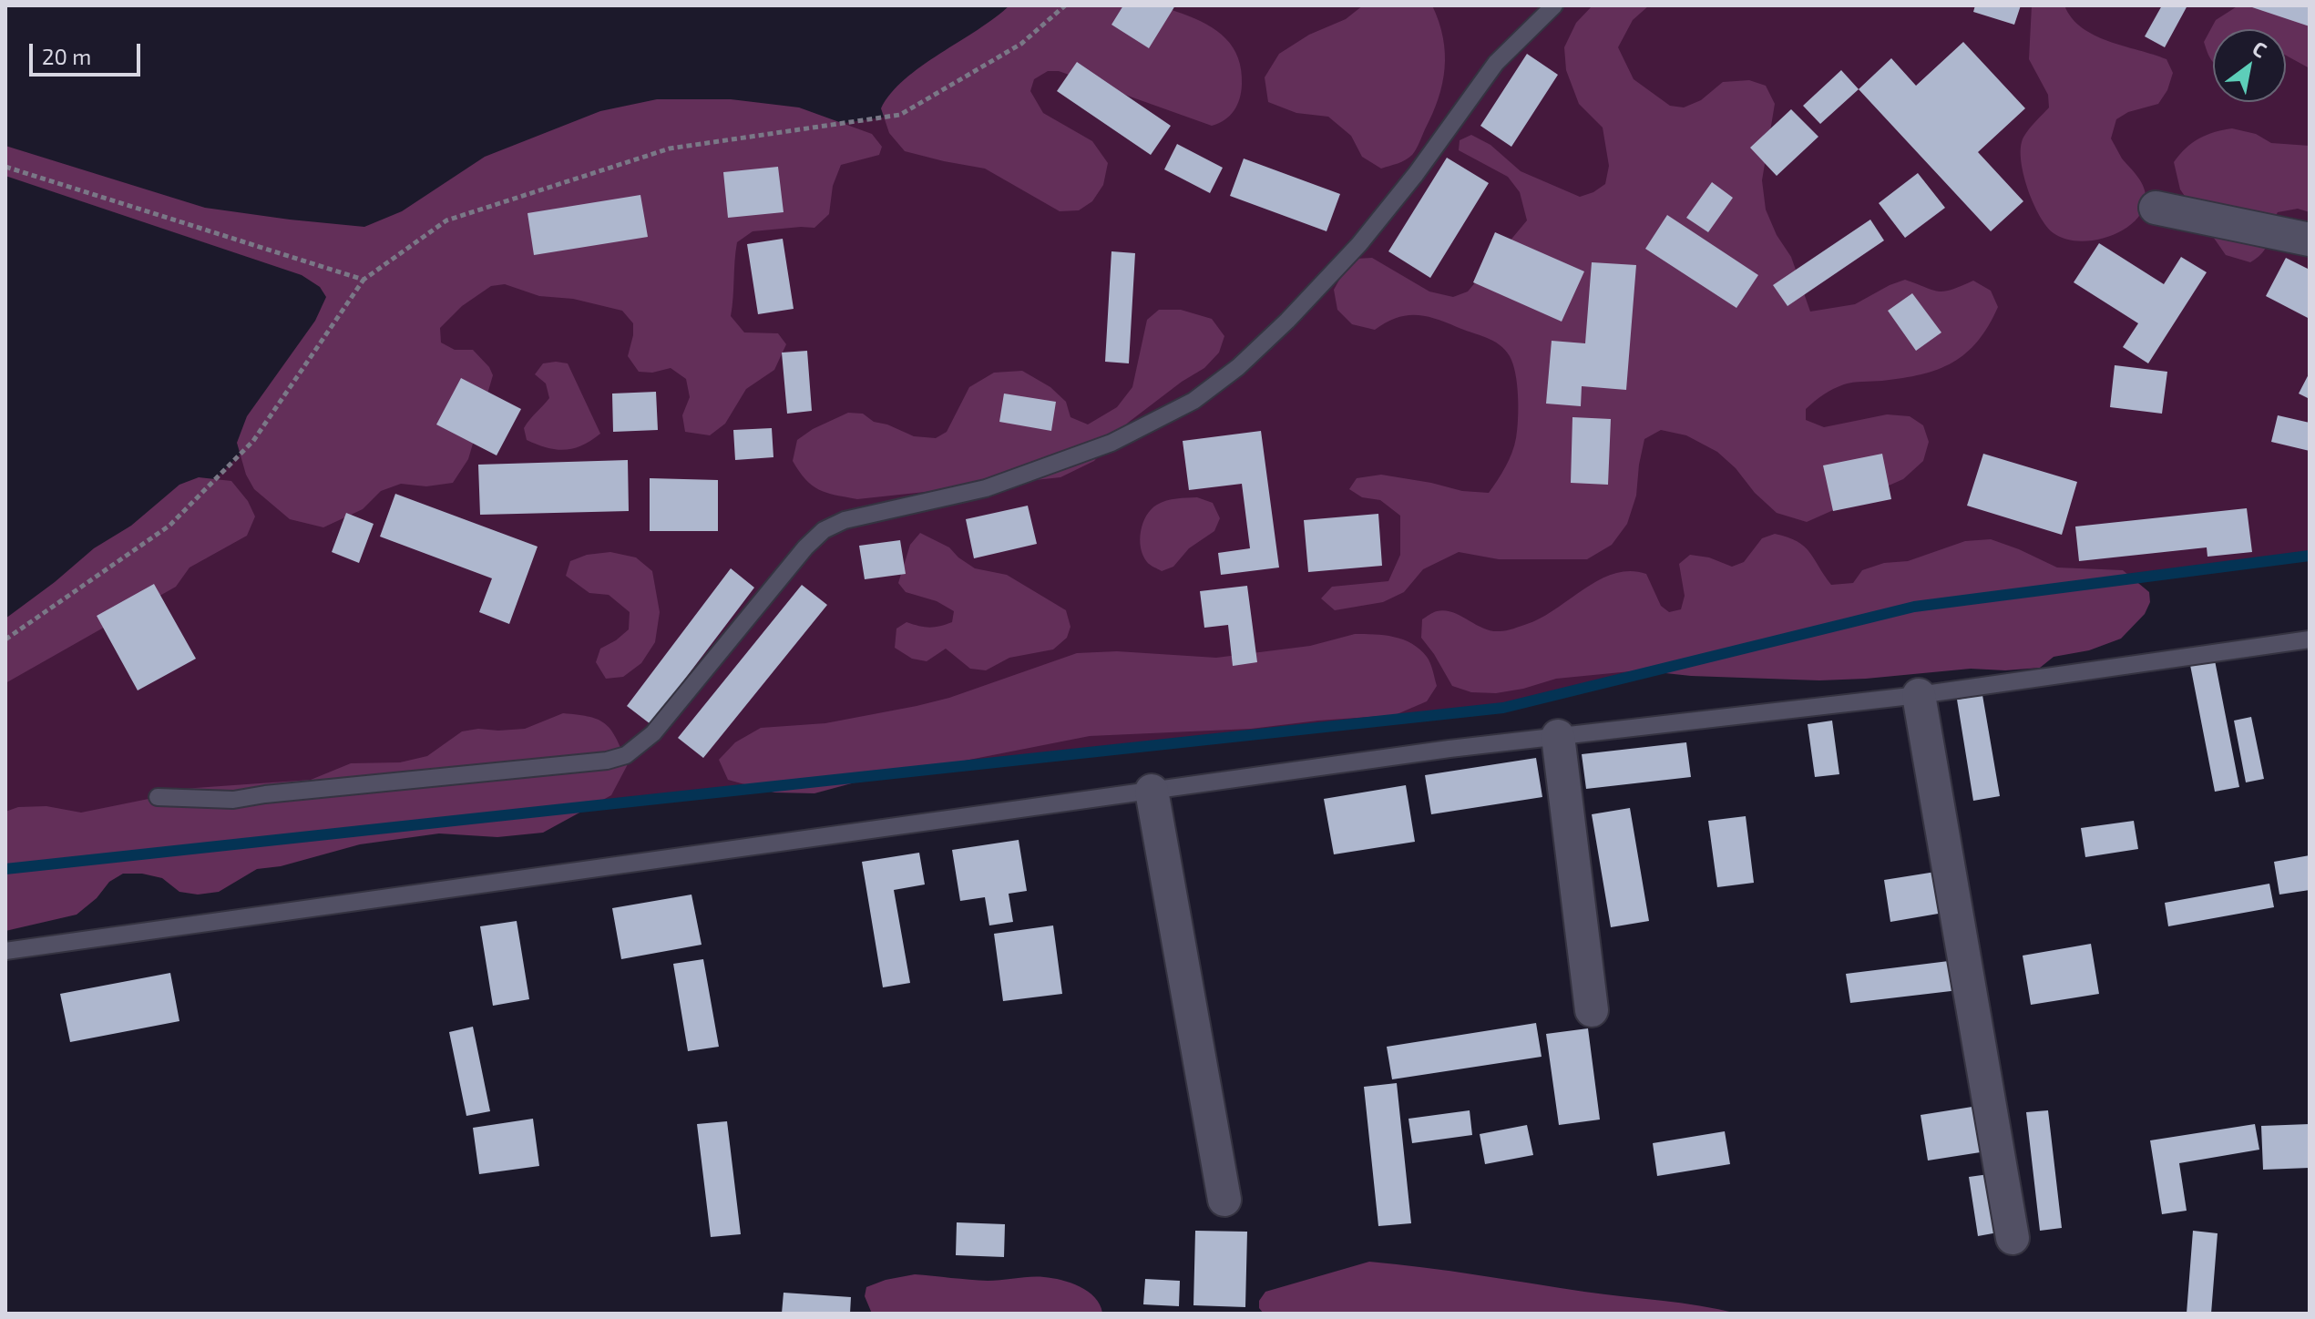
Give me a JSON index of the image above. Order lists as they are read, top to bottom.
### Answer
{
  "scale_bar": "20 m",
  "north": "top right"
}
